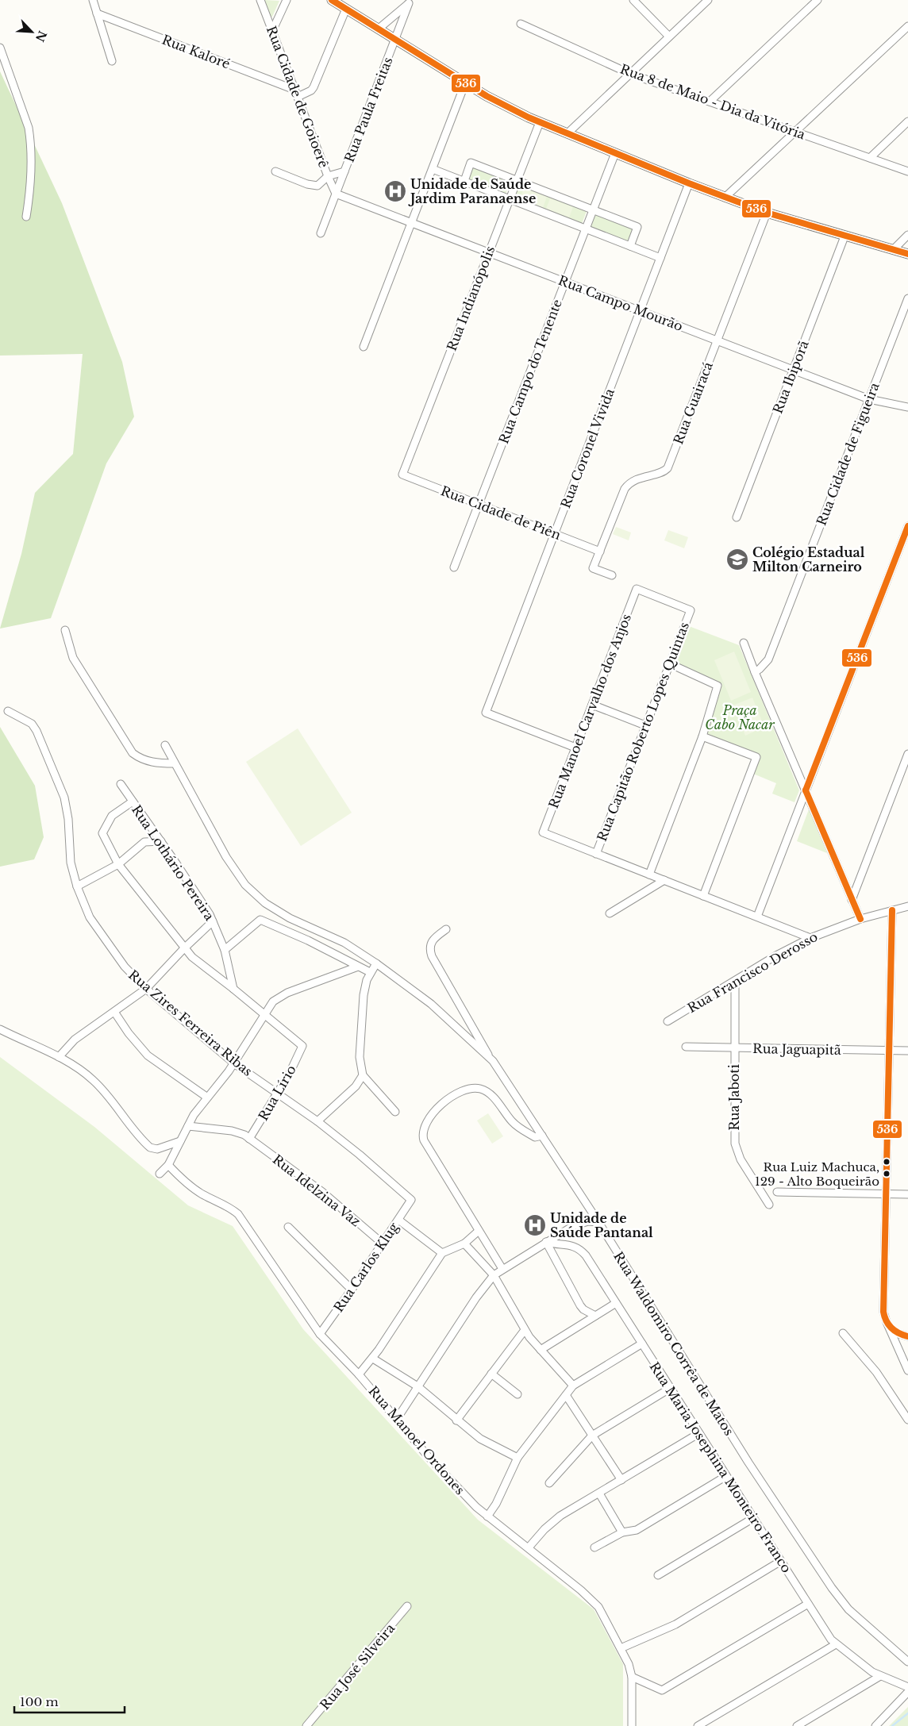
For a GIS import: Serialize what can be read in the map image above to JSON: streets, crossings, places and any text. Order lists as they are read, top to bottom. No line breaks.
{"streets":{"street":["Rua Kaloré","Rua Cidade de Goioerê","Rua 8 de Maio - Dia da Vitória","Rua Paula Freitas","Rua Indianópolis","Rua Campo Mourão","Rua Campo do Tenente","Rua Ibiporã","Rua Guairacá","Rua Coronel Vivida","Rua Cidade de Figueira","Rua Cidade de Piên","Rua Manoel Carvalho dos Anjos","Rua Capitão Roberto Lopes Quintas","Rua Lothário Pereira","Rua Francisco Derosso","Rua Zires Ferreira Ribas","Rua Jaguapitã","Rua Lírio","Rua Jaboti","Rua Idelzina Vaz","Rua Carlos Klug","Rua Waldomiro Corrêa de Matos","Rua Manoel Ordones","Rua Maria Josephina Monteiro Franco","Rua José Silveira"]},"crossings":[["Rua Kaloré","Rua Cidade de Goioerê"],["Rua Cidade de Goioerê","Rua Paula Freitas"],["Rua Cidade de Goioerê","Rua Campo Mourão"],["Rua Paula Freitas","Rua Campo Mourão"],["Rua Indianópolis","Rua Campo Mourão"],["Rua Indianópolis","Rua Cidade de Piên"],["Rua Campo Mourão","Rua Campo do Tenente"],["Rua Campo Mourão","Rua Ibiporã"],["Rua Campo Mourão","Rua Guairacá"],["Rua Campo Mourão","Rua Coronel Vivida"],["Rua Campo Mourão","Rua Cidade de Figueira"],["Rua Campo do Tenente","Rua Cidade de Piên"],["Rua Guairacá","Rua Cidade de Piên"],["Rua Coronel Vivida","Rua Cidade de Piên"],["Rua Coronel Vivida","Rua Manoel Carvalho dos Anjos"],["Rua Manoel Carvalho dos Anjos","Rua Capitão Roberto Lopes Quintas"],["Rua Francisco Derosso","Rua Jaboti"],["Rua Zires Ferreira Ribas","Rua Lírio"],["Rua Zires Ferreira Ribas","Rua Carlos Klug"],["Rua Jaguapitã","Rua Jaboti"],["Rua Lírio","Rua Idelzina Vaz"],["Rua Idelzina Vaz","Rua Carlos Klug"],["Rua Carlos Klug","Rua Manoel Ordones"]],"parks":["Praça Cabo Nacar"],"places":{"hospital":["Unidade de Saúde Jardim Paranaense","Unidade de Saúde Pantanal"],"school or university":["Colégio Estadual Milton Carneiro"],"other":["Rua Luiz Machuca, 129 - Alto Boqueirão"]},"lines":["transit line 536"],"scale_bar":"100 m","north":"bottom right"}
